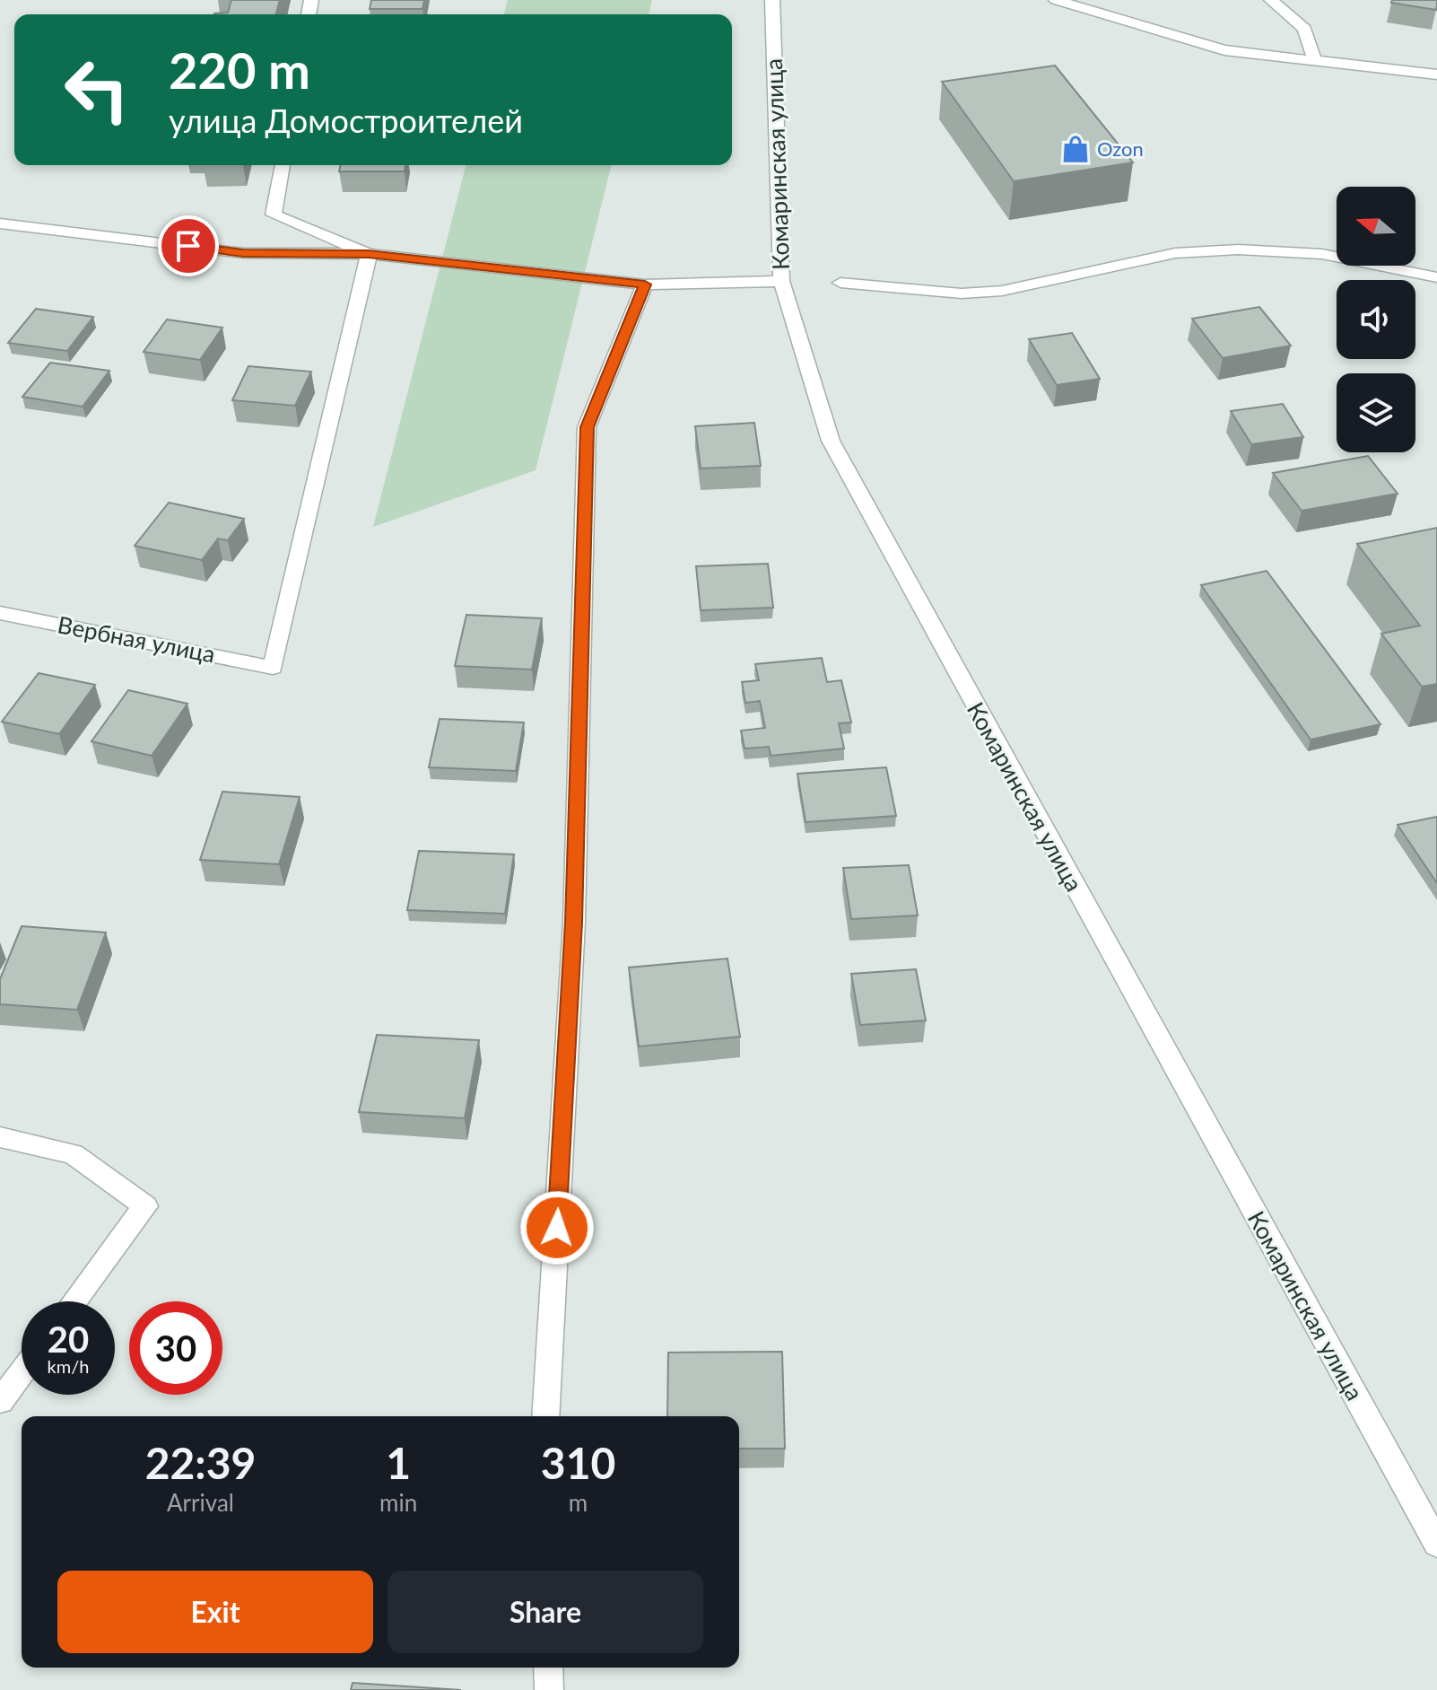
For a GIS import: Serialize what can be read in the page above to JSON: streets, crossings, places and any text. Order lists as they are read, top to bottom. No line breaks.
{"streets":{"street":["Комаринская улица","Вербная улица"]},"places":{"shop":["Ozon"]},"north":"left","page":{"turn":["220 m","улица Домостроителей"],"speed":"20 km/h","limit":"30","eta":["22:39","Arrival","1","min","310","m"],"buttons":["Exit","Share"]}}
